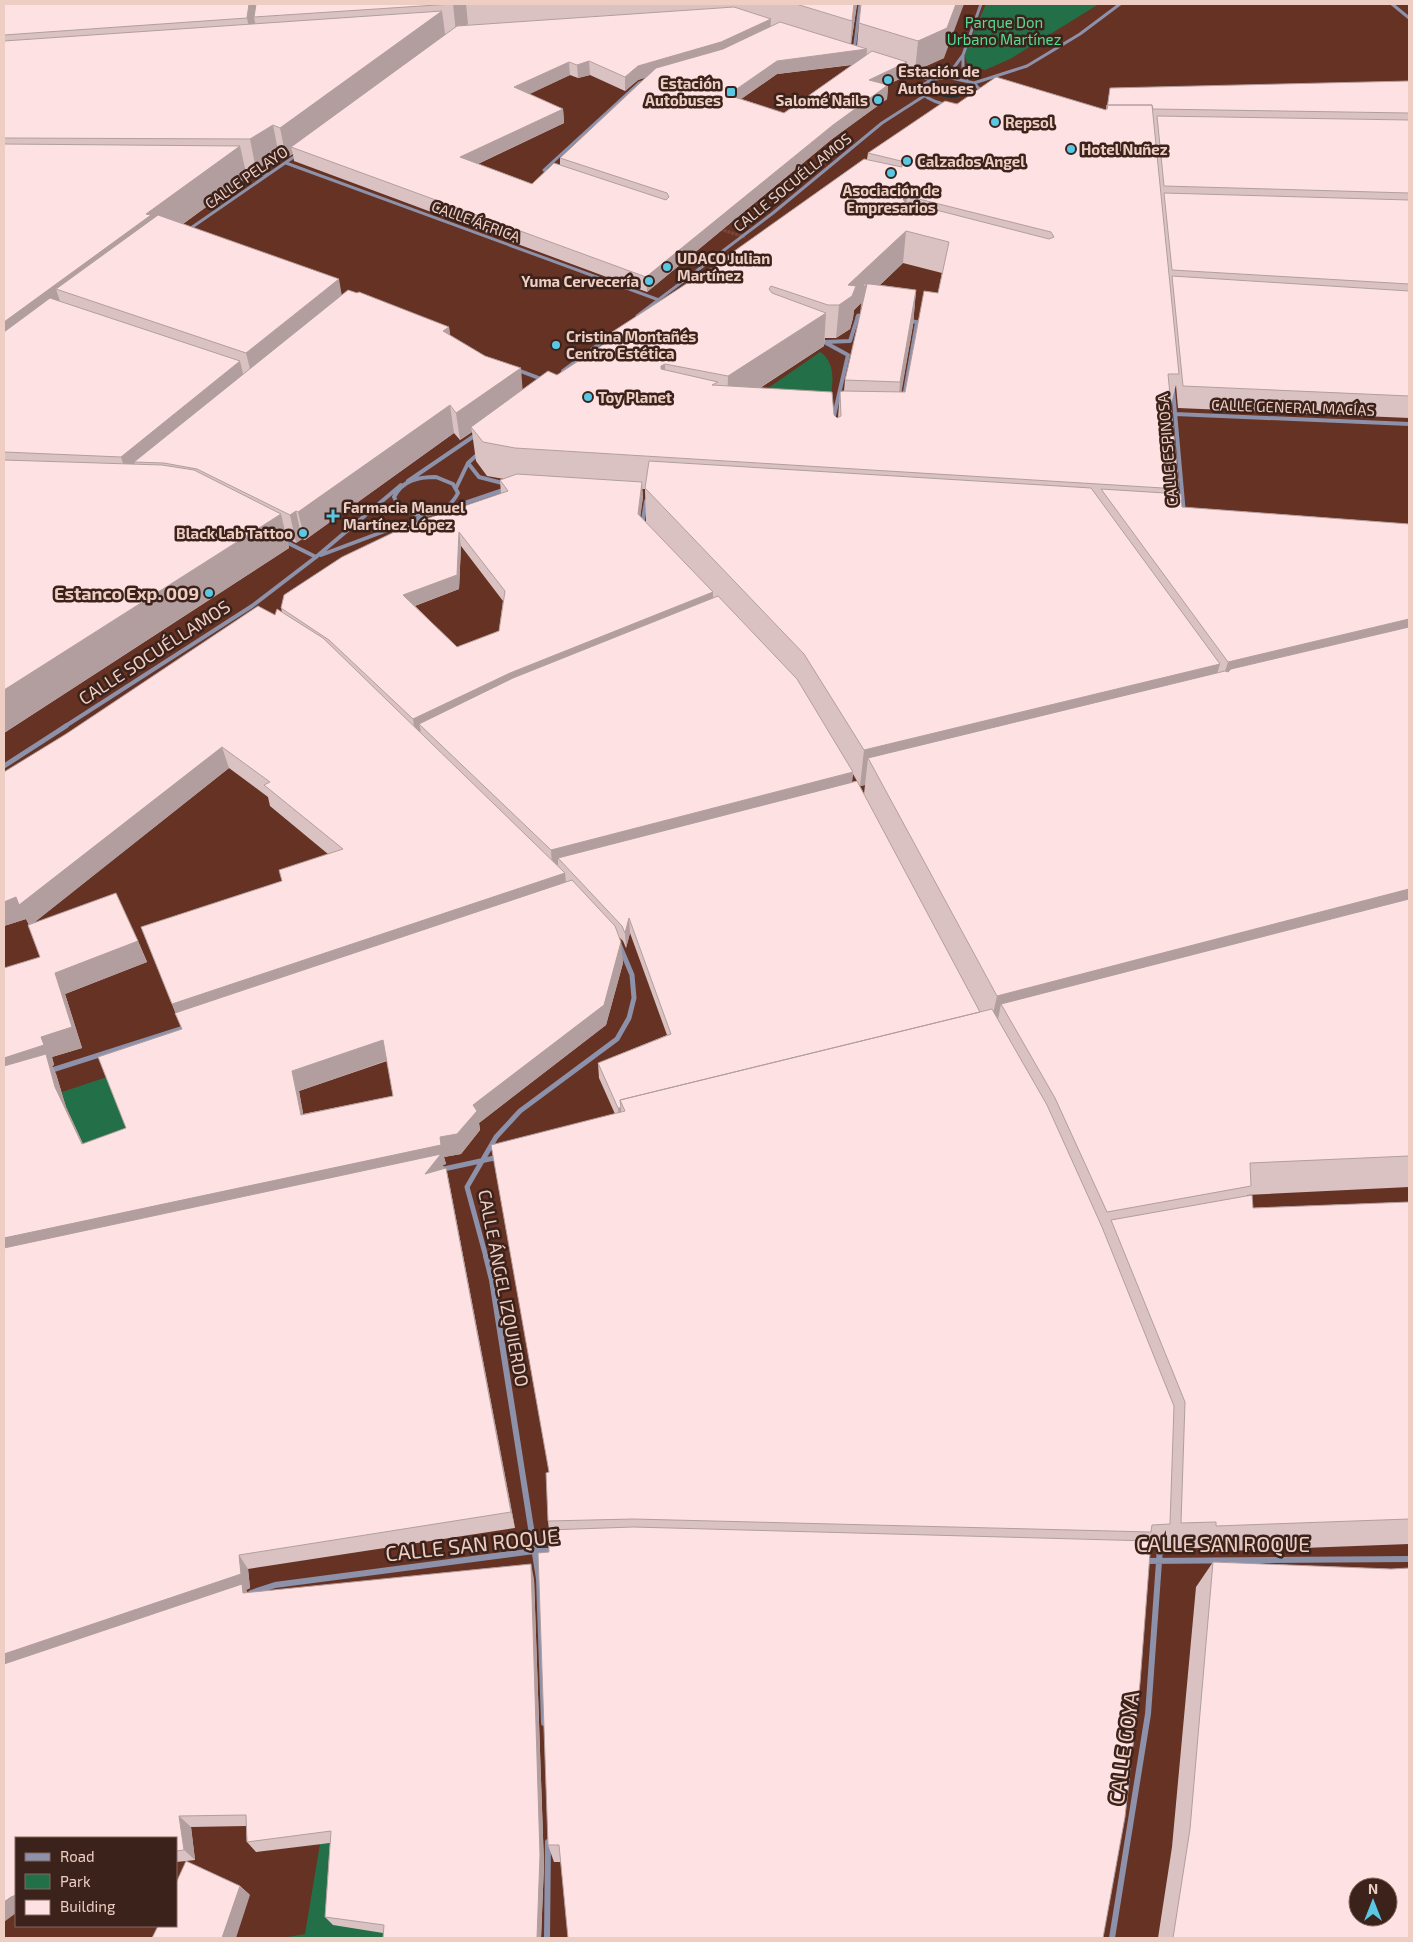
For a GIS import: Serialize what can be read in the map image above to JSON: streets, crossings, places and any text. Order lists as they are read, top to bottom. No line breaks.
{"streets":{"street":["CALLE PELAYO","CALLE SOCUÉLLAMOS","CALLE ÁFRICA","CALLE GENERAL MACÍAS","CALLE ESPINOSA","CALLE ÁNGEL IZQUIERDO","CALLE SAN ROQUE","CALLE GOYA"]},"crossings":[["CALLE PELAYO","CALLE ÁFRICA"],["CALLE SOCUÉLLAMOS","CALLE ÁFRICA"],["CALLE GENERAL MACÍAS","CALLE ESPINOSA"],["CALLE ÁNGEL IZQUIERDO","CALLE SAN ROQUE"],["CALLE SAN ROQUE","CALLE GOYA"]],"parks":["Parque Don Urbano Martínez"],"places":{"other":["Estación de Autobuses","Salomé Nails","Repsol","Hotel Nuñez","Calzados Angel","Asociación de Empresarios","UDACO Julian Martínez","Yuma Cervecería","Cristina Montañés Centro Estética","Toy Planet","Black Lab Tattoo","Estanco Exp. 009"],"transit":["Estación Autobuses"],"health":["Farmacia Manuel Martínez López"]},"legend":["Road","Park","Building"],"north":"top"}
